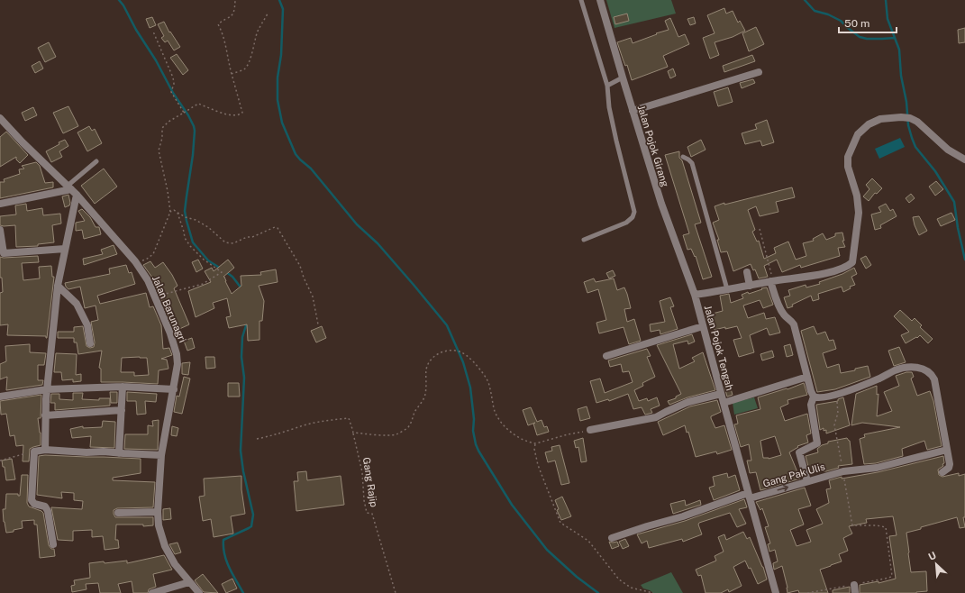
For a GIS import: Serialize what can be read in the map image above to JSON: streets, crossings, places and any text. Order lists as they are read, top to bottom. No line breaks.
{"streets":{"street":["Jalan Pojok Girang","Jalan Barunagri","Jalan Pojok Tengah","Gang Pak Ulis"],"path":["Gang Rajip"]},"crossings":[["Jalan Pojok Girang","Jalan Pojok Tengah"],["Jalan Pojok Tengah","Gang Pak Ulis"]],"scale_bar":"50 m","north":"top left"}
